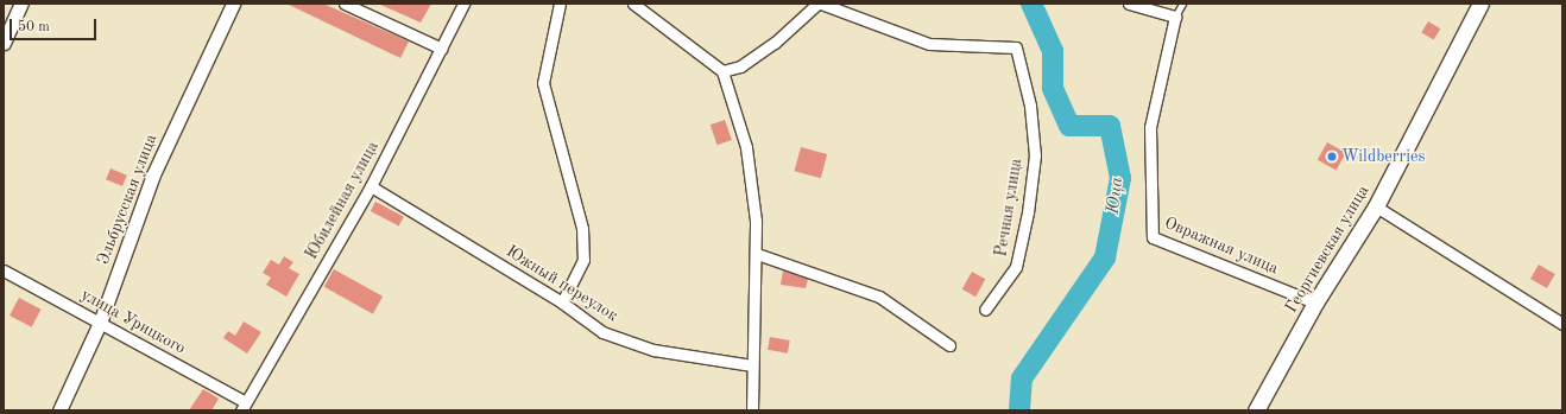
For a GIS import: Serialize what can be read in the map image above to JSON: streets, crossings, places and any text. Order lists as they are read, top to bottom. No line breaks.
{"streets":{"main road":["Георгиевская улица"],"street":["Эльбрусская улица","Юбилейная улица","Речная улица","Овражная улица","Южный переулок","улица Урицкого"]},"crossings":[["Эльбрусская улица","улица Урицкого"],["Юбилейная улица","Южный переулок"],["Юбилейная улица","улица Урицкого"],["Овражная улица","Георгиевская улица"]],"water":["Юца"],"places":["Wildberries"],"scale_bar":"50 m"}
